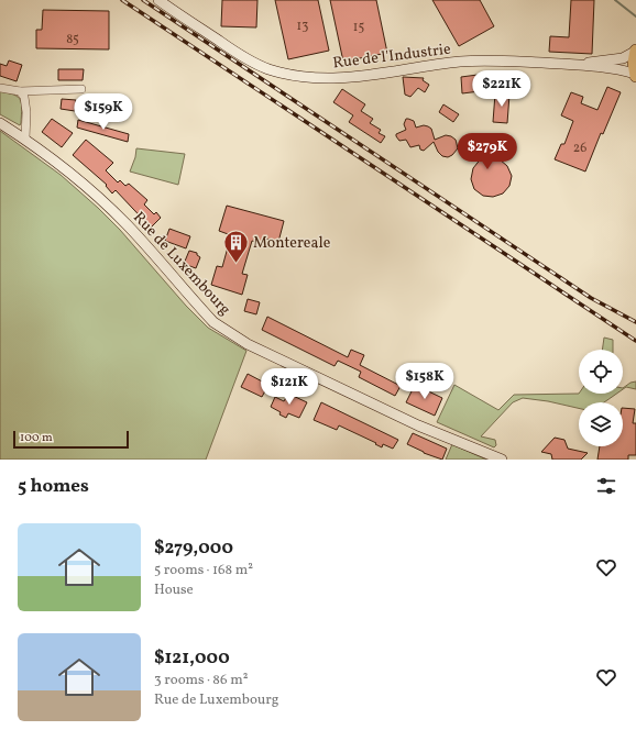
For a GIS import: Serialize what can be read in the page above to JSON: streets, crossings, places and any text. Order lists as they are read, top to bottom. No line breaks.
{"streets":{"main road":["Rue de l'Industrie","Rue de Luxembourg"]},"places":{"building":["Montereale"]},"house_numbers":["13","15","85","26"],"scale_bar":"100 m","page":{"price":["$221K","$159K","$279K","$158K","$121K"],"scale":"100 m","heading":"5 homes","list":[{"name":"$279,000","note":"5 rooms · 168 m² · House"},{"name":"$121,000","note":"3 rooms · 86 m² · Rue de Luxembourg"}]}}
